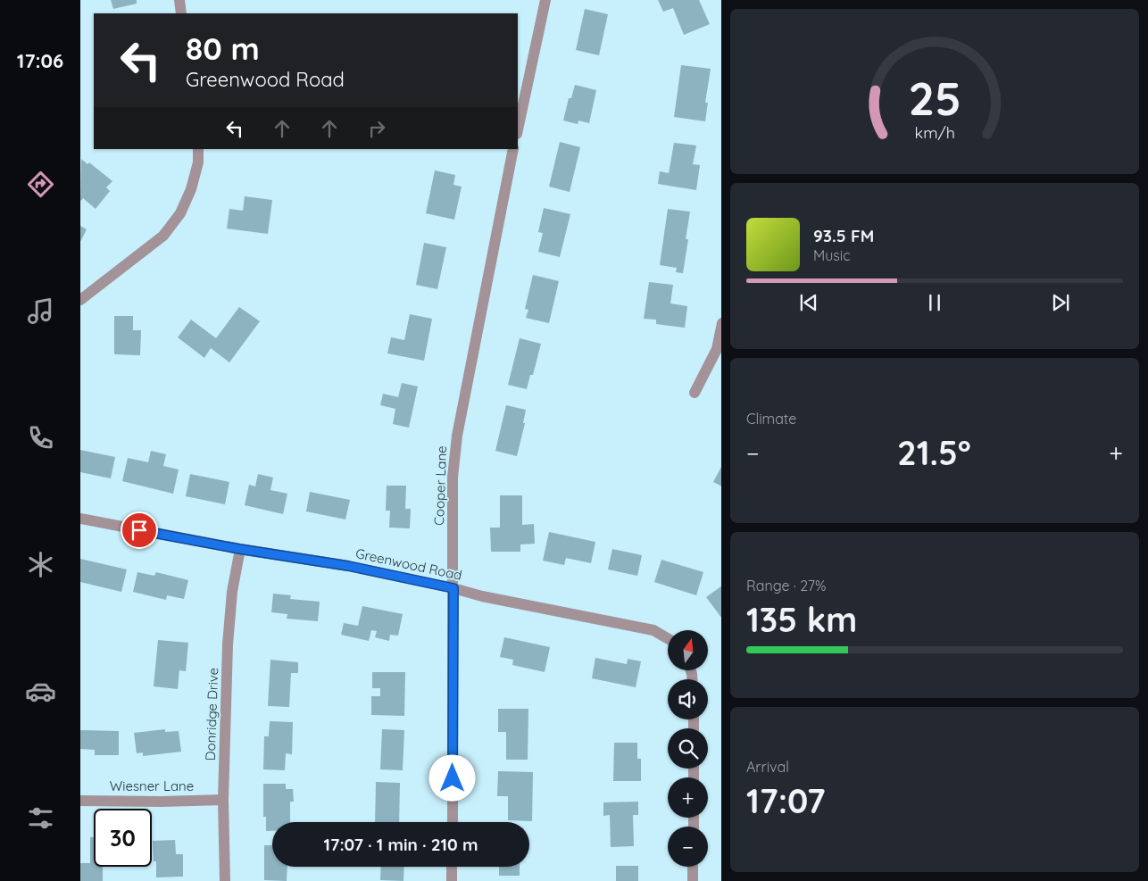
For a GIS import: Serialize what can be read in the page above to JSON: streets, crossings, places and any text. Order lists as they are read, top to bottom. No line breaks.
{"streets":{"street":["Cooper Lane","Greenwood Road","Donridge Drive","Wiesner Lane"]},"crossings":[["Cooper Lane","Greenwood Road"],["Greenwood Road","Donridge Drive"],["Donridge Drive","Wiesner Lane"]],"north":"top","page":{"tabs":"17:06","turn":["80 m","Greenwood Road"],"song":["93.5 FM","Music"],"tile":["Climate",["Range · 27%","135 km"],["Arrival","17:07"]],"heat":["−","21.5°","+"],"map_buttons":["+","−"],"limit":"30","trip":"17:07 · 1 min · 210 m","gauge":["25","km/h"]}}
